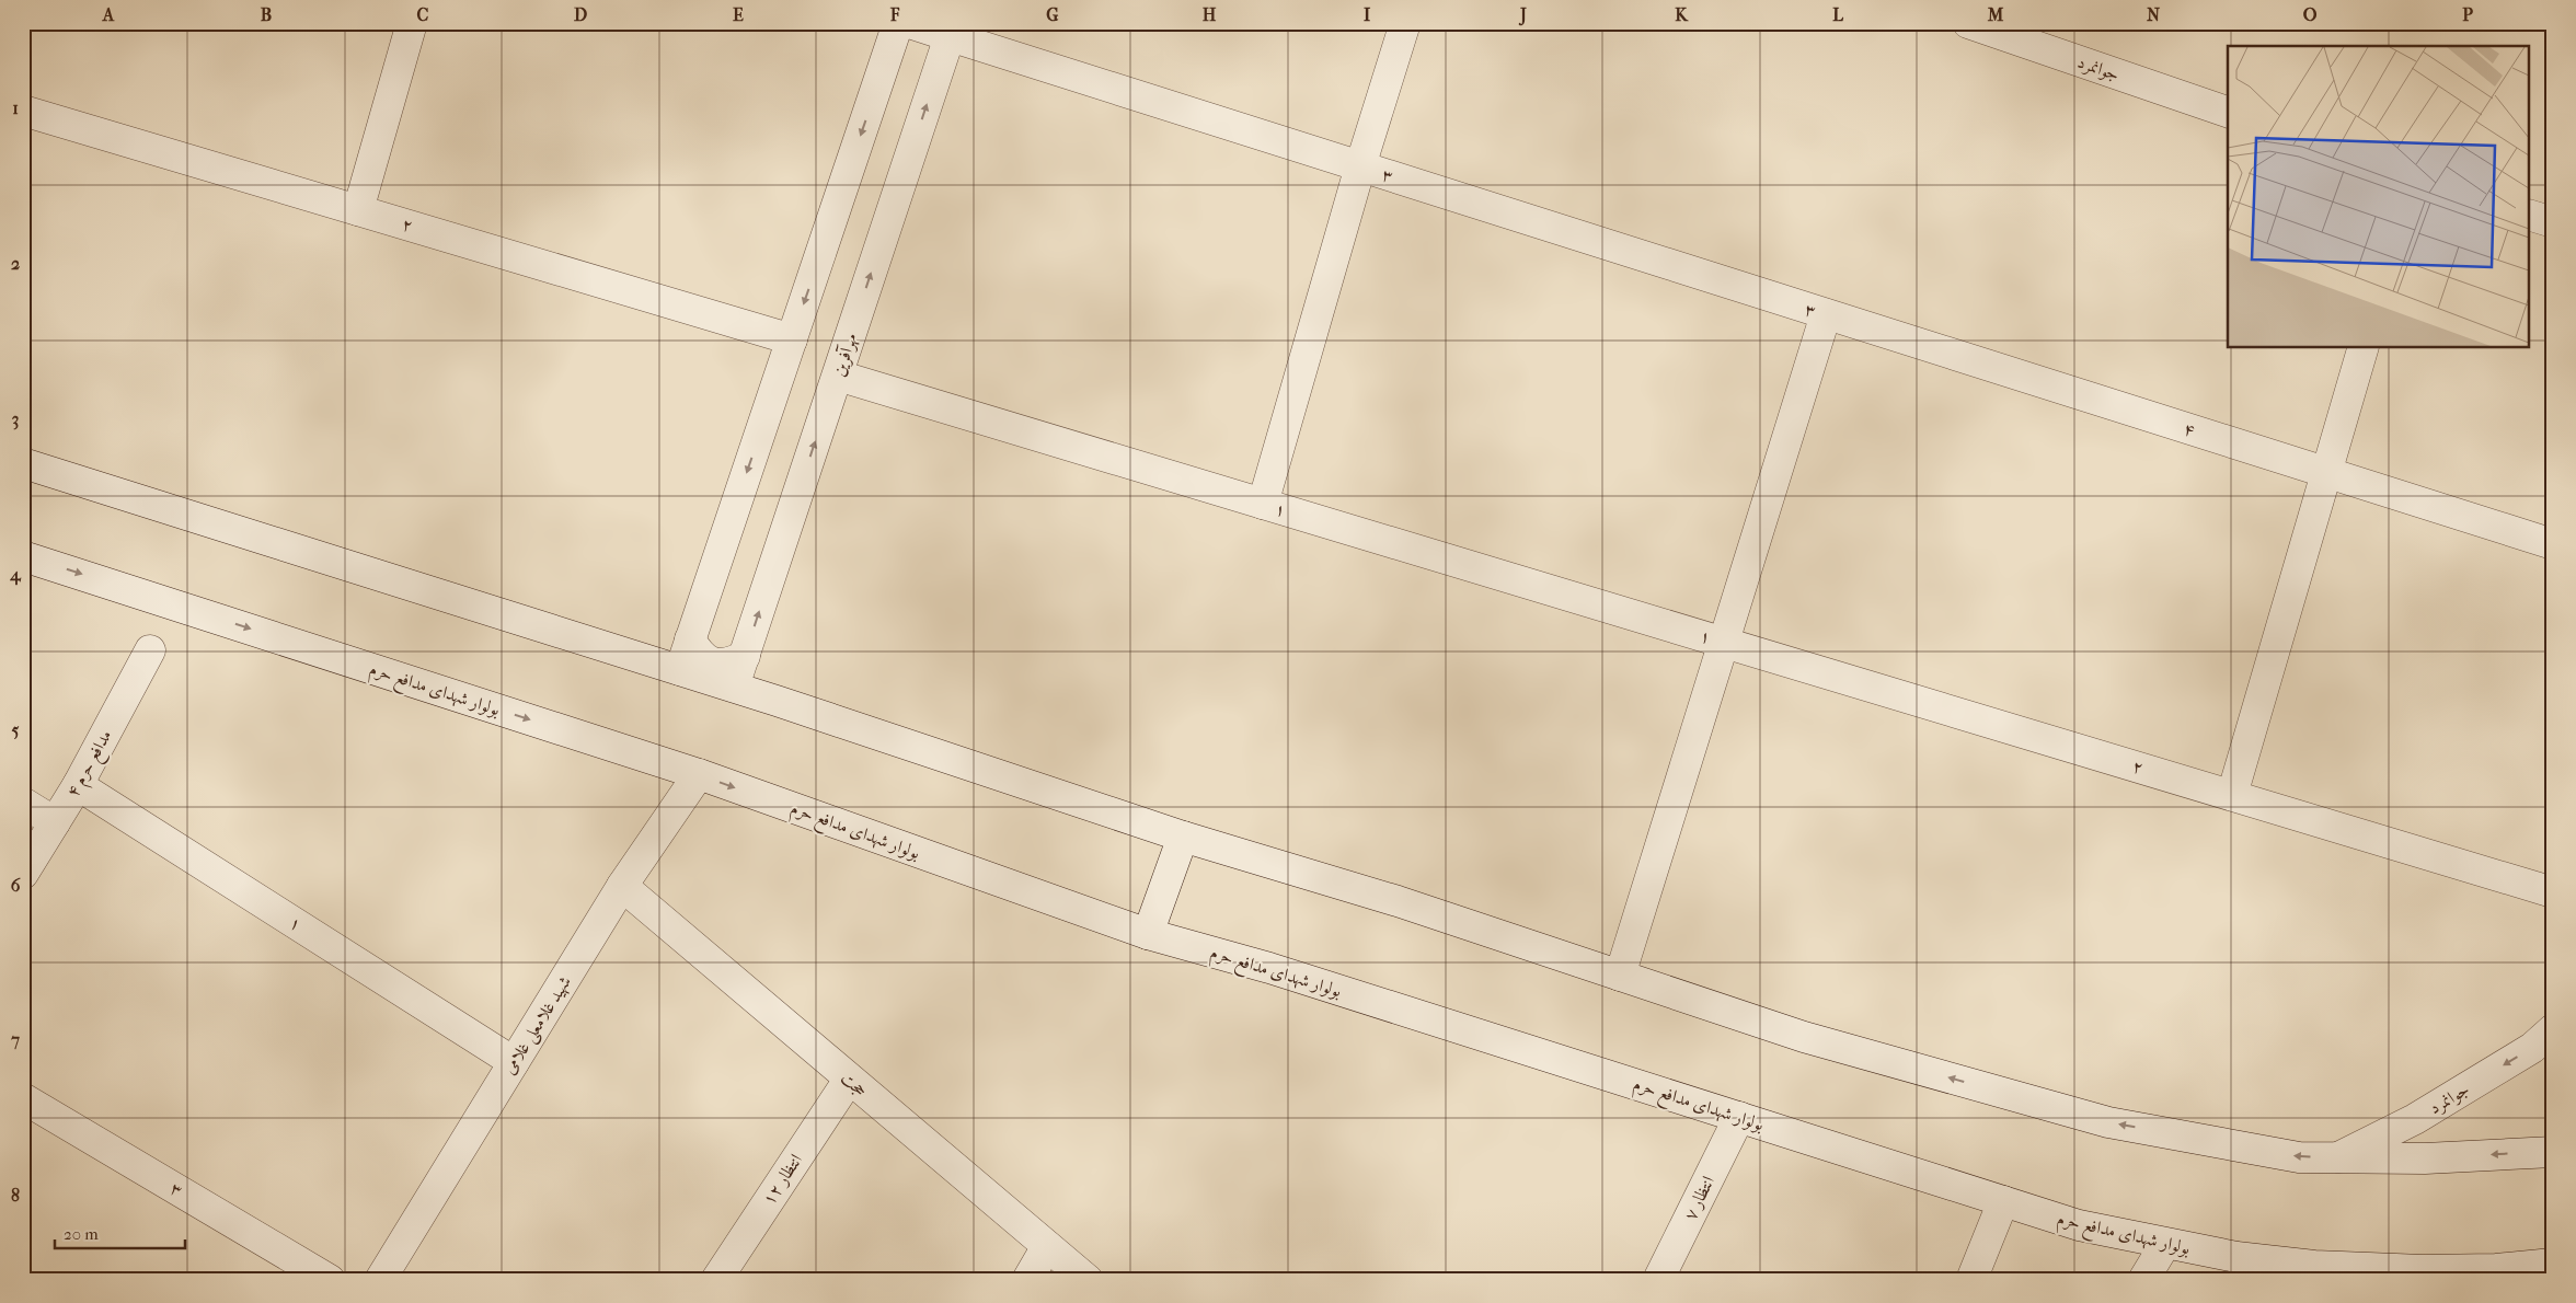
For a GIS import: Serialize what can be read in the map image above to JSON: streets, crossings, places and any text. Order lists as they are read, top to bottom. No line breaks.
{"streets":{"street":["جوانمرد","۳","۲","مهرآفرین","۴","۱","بولوار شهدای مدافع حرم","مدافع حرم ۴","شهید غلامعلی غلامی","حجت","انتظار ۱۲","انتظار ۷"]},"crossings":[["۳","مهرآفرین"],["۳","۴"],["۲","۱"],["مهرآفرین","۱"],["۱","مدافع حرم ۴"],["۱","شهید غلامعلی غلامی"],["بولوار شهدای مدافع حرم","شهید غلامعلی غلامی"],["بولوار شهدای مدافع حرم","انتظار ۷"],["شهید غلامعلی غلامی","حجت"],["حجت","انتظار ۱۲"]],"one_way":["جوانمرد"],"scale_bar":"20 m","grid":{"columns":["A","B","C","D","E","F","G","H","I","J","K","L","M","N","O","P"],"rows":["1","2","3","4","5","6","7","8"]}}
